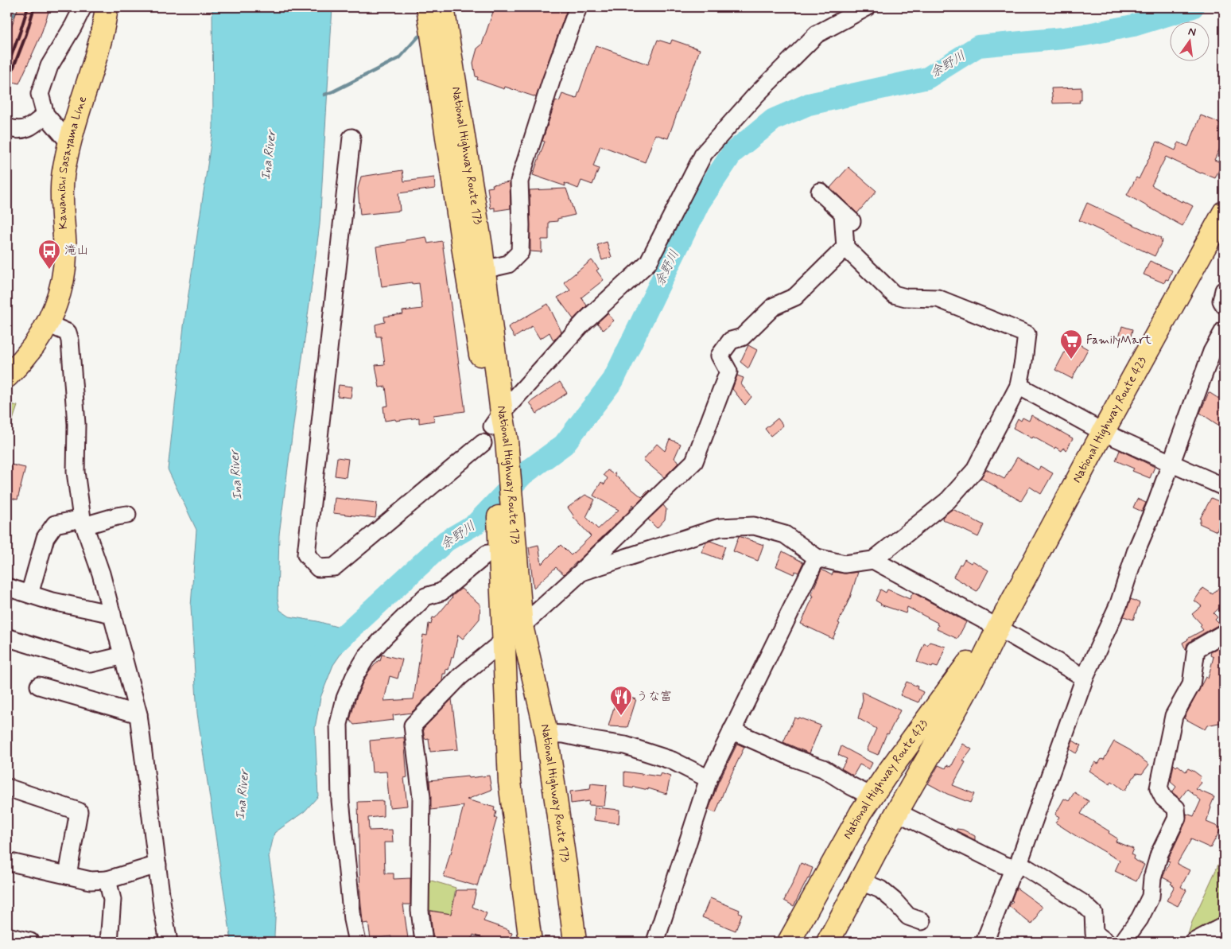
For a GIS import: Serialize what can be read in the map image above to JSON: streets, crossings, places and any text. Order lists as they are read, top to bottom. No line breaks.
{"streets":{"main road":["National Highway Route 173","Kawanishi Sasayama Line","National Highway Route 423"]},"water":["余野川","Ina River"],"places":{"bus stop":["滝山"],"supermarket":["FamilyMart"],"restaurant":["うな富"]},"north":"top"}
